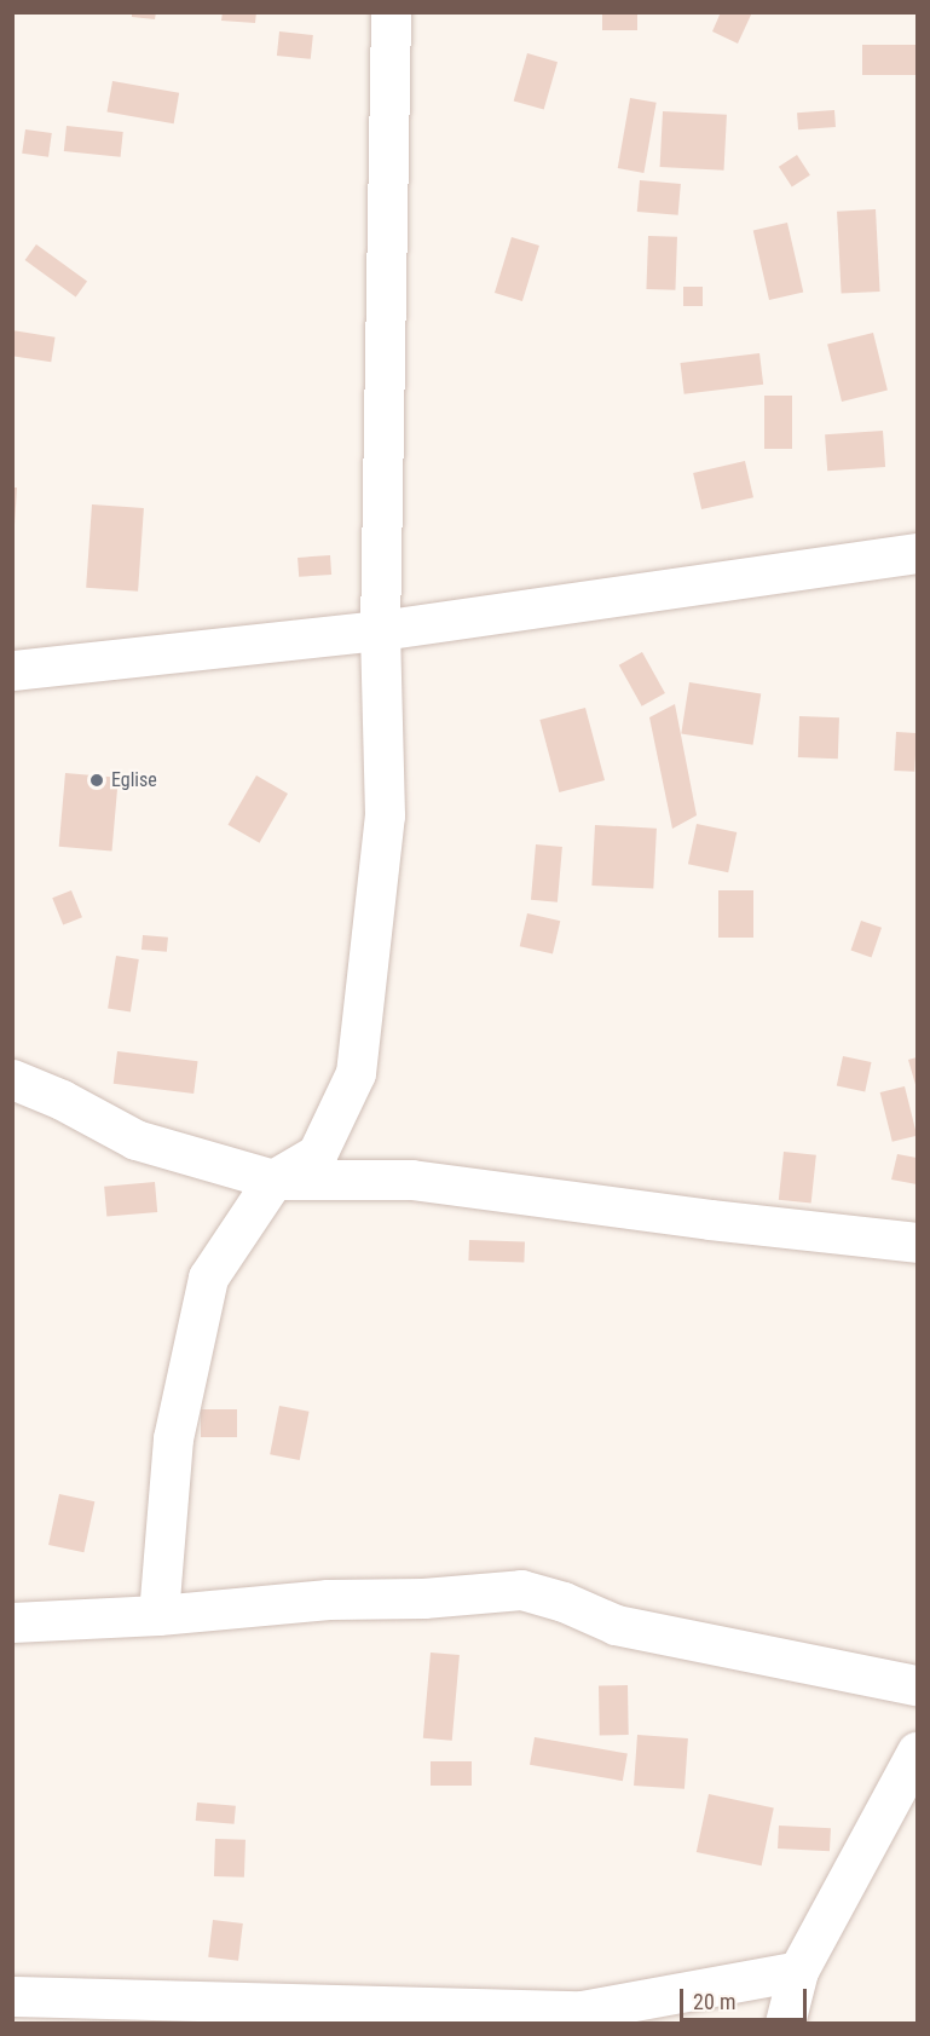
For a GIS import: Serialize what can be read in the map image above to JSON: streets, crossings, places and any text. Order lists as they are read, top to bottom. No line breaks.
{"places":["Eglise"],"scale_bar":"20 m"}
